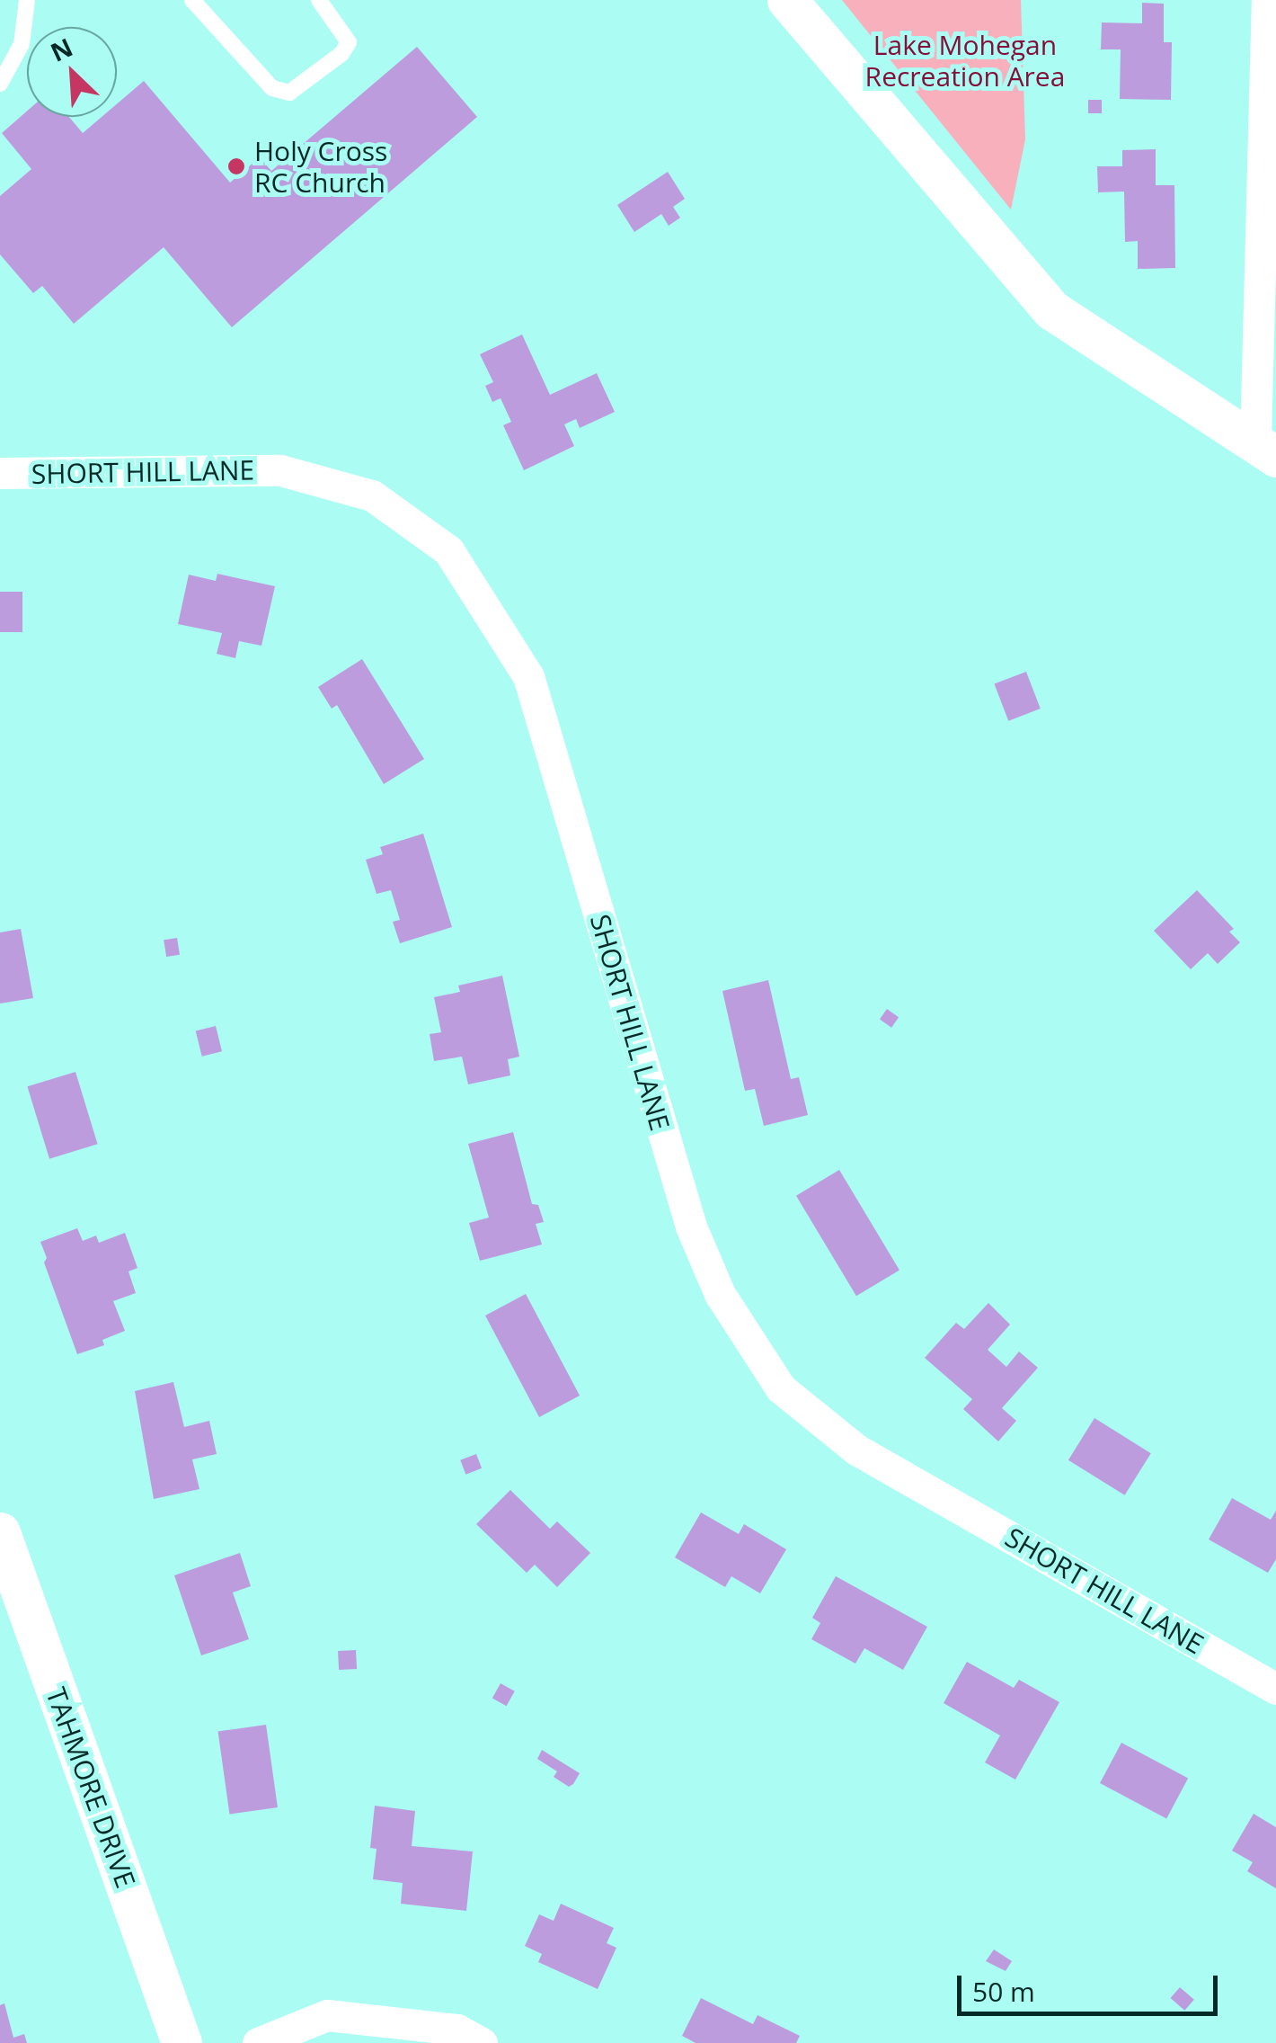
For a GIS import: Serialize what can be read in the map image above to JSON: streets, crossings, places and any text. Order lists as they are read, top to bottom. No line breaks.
{"streets":{"street":["SHORT HILL LANE","TAHMORE DRIVE"]},"parks":["Lake Mohegan Recreation Area"],"places":["Holy Cross RC Church"],"scale_bar":"50 m","north":"top left"}
